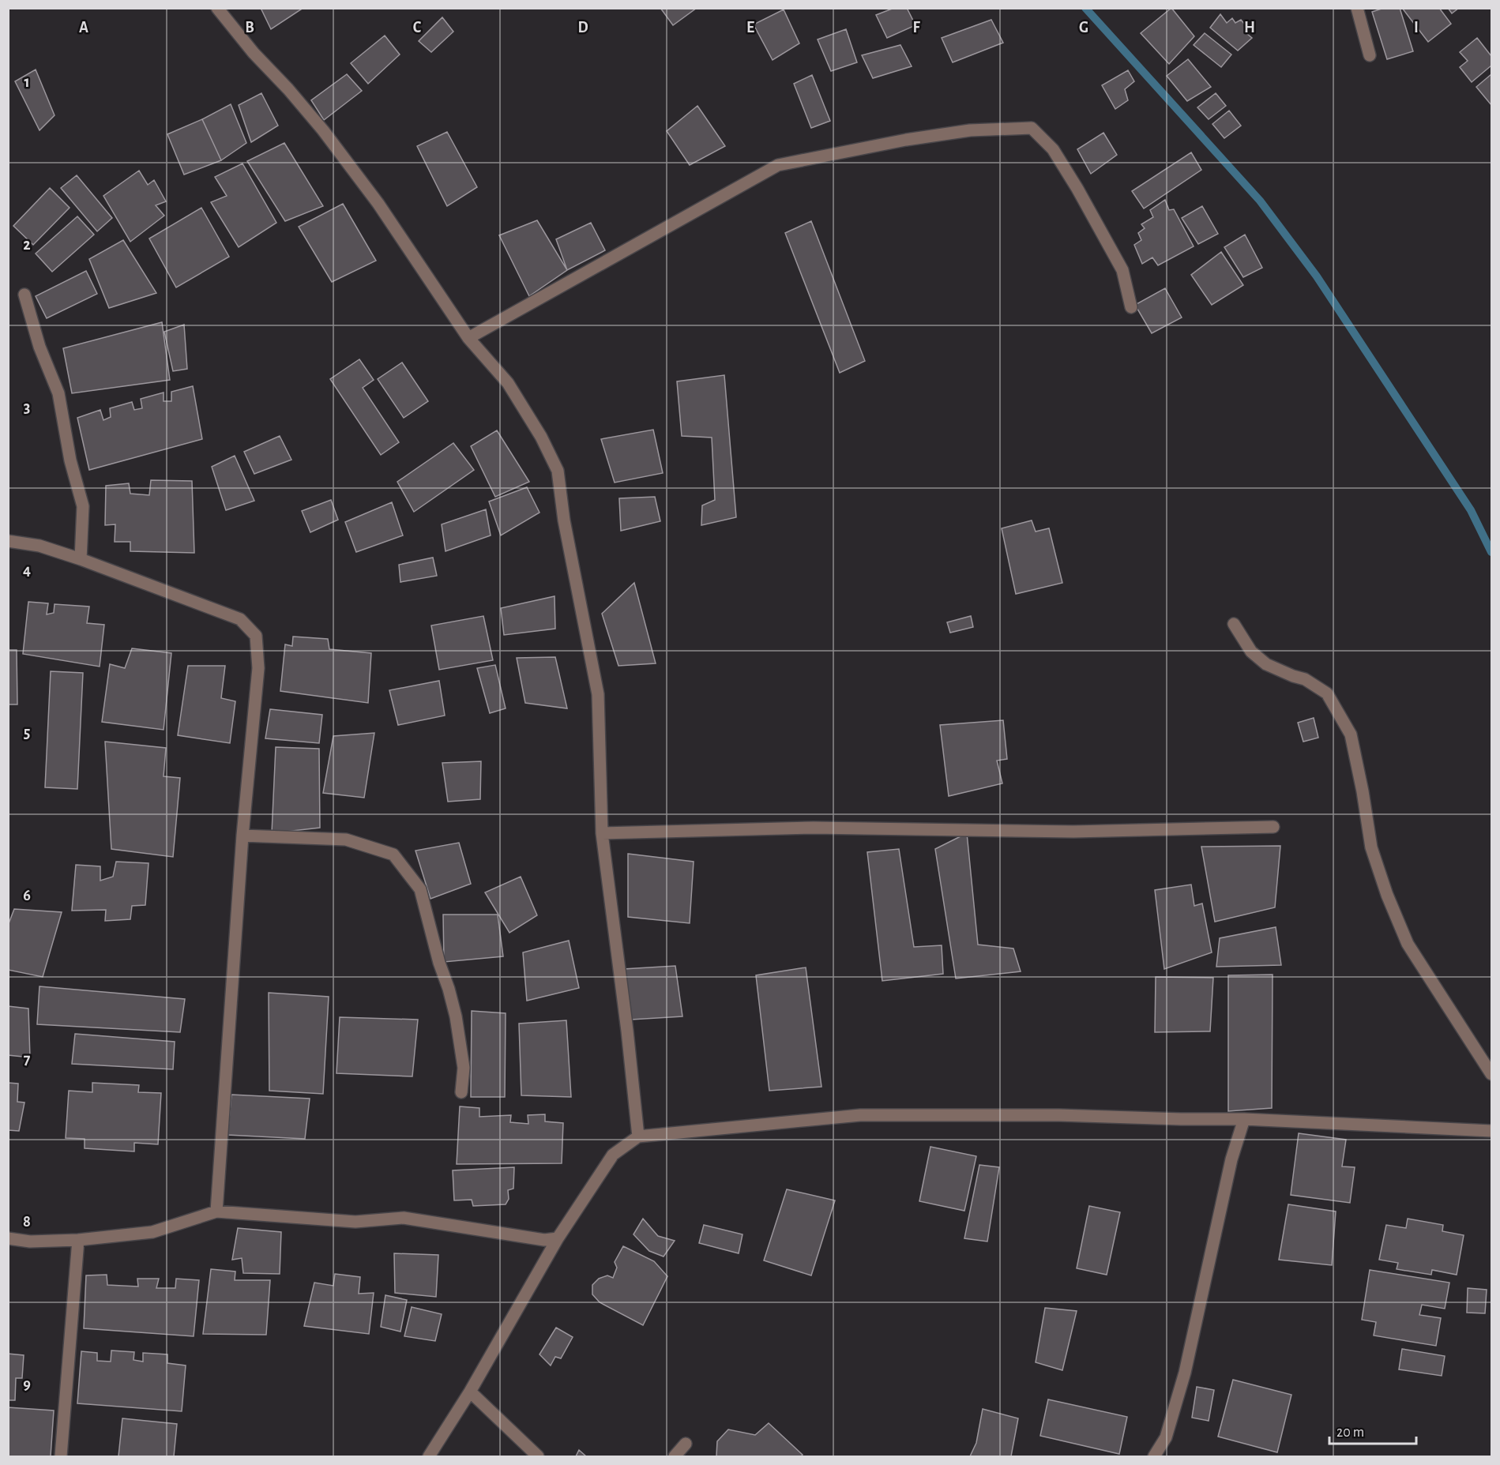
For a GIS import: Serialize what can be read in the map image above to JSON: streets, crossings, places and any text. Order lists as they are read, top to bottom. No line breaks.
{"scale_bar":"20 m","grid":{"columns":["A","B","C","D","E","F","G","H","I"],"rows":["1","2","3","4","5","6","7","8","9"]}}
